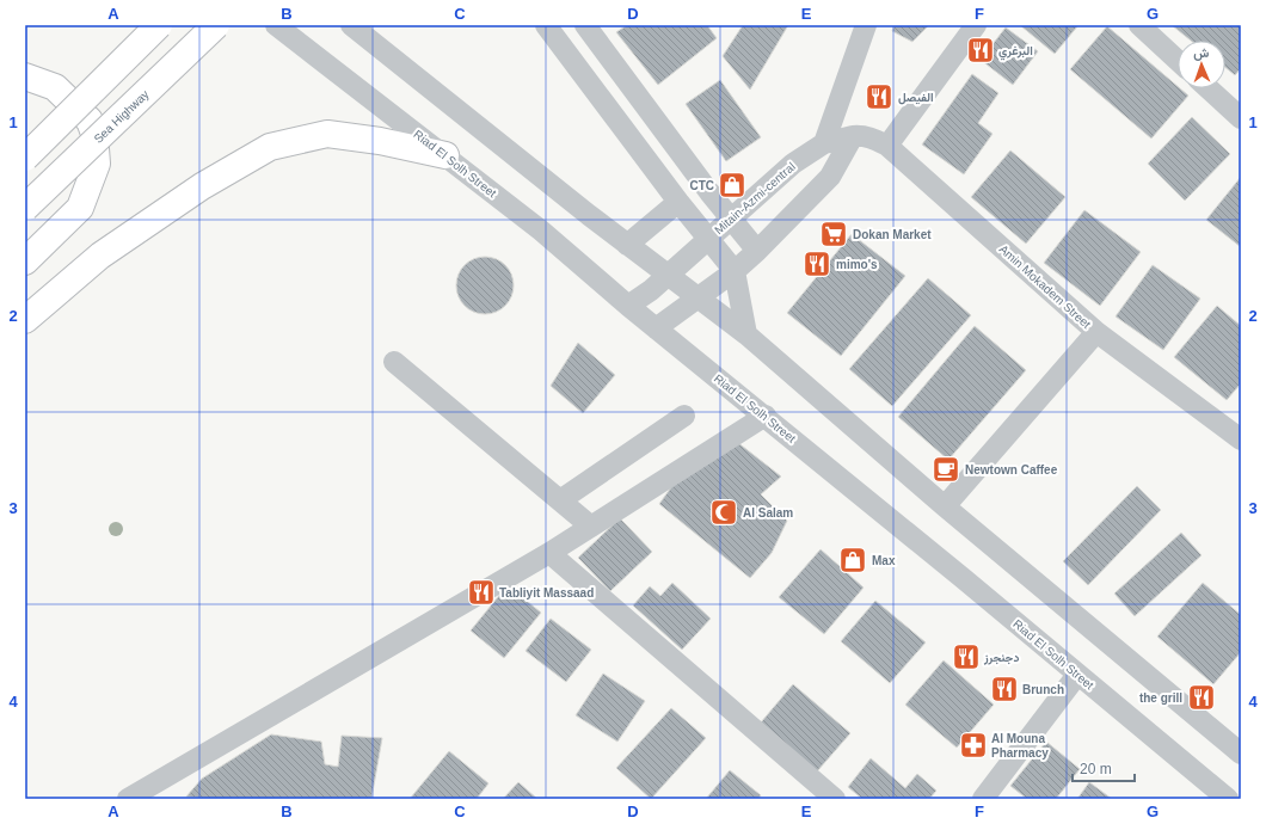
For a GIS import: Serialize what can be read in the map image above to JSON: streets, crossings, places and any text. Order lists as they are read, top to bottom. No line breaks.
{"streets":{"highway":["Sea Highway"],"street":["Riad El Solh Street","Mitain-Azmi-central","Amin Mokadem Street"]},"crossings":[["Riad El Solh Street","Mitain-Azmi-central"],["Mitain-Azmi-central","Amin Mokadem Street"]],"places":{"restaurant":["البرغري","الفيصل","mimo's","Tabliyit Massaad","دجنجرز","Brunch","the grill"],"shop":["CTC","Max"],"supermarket":["Dokan Market"],"cafe":["Newtown Caffee"],"mosque":["Al Salam"],"pharmacy":["Al Mouna Pharmacy"]},"scale_bar":"20 m","north":"top","grid":{"columns":["A","B","C","D","E","F","G"],"rows":["1","2","3","4"]}}
